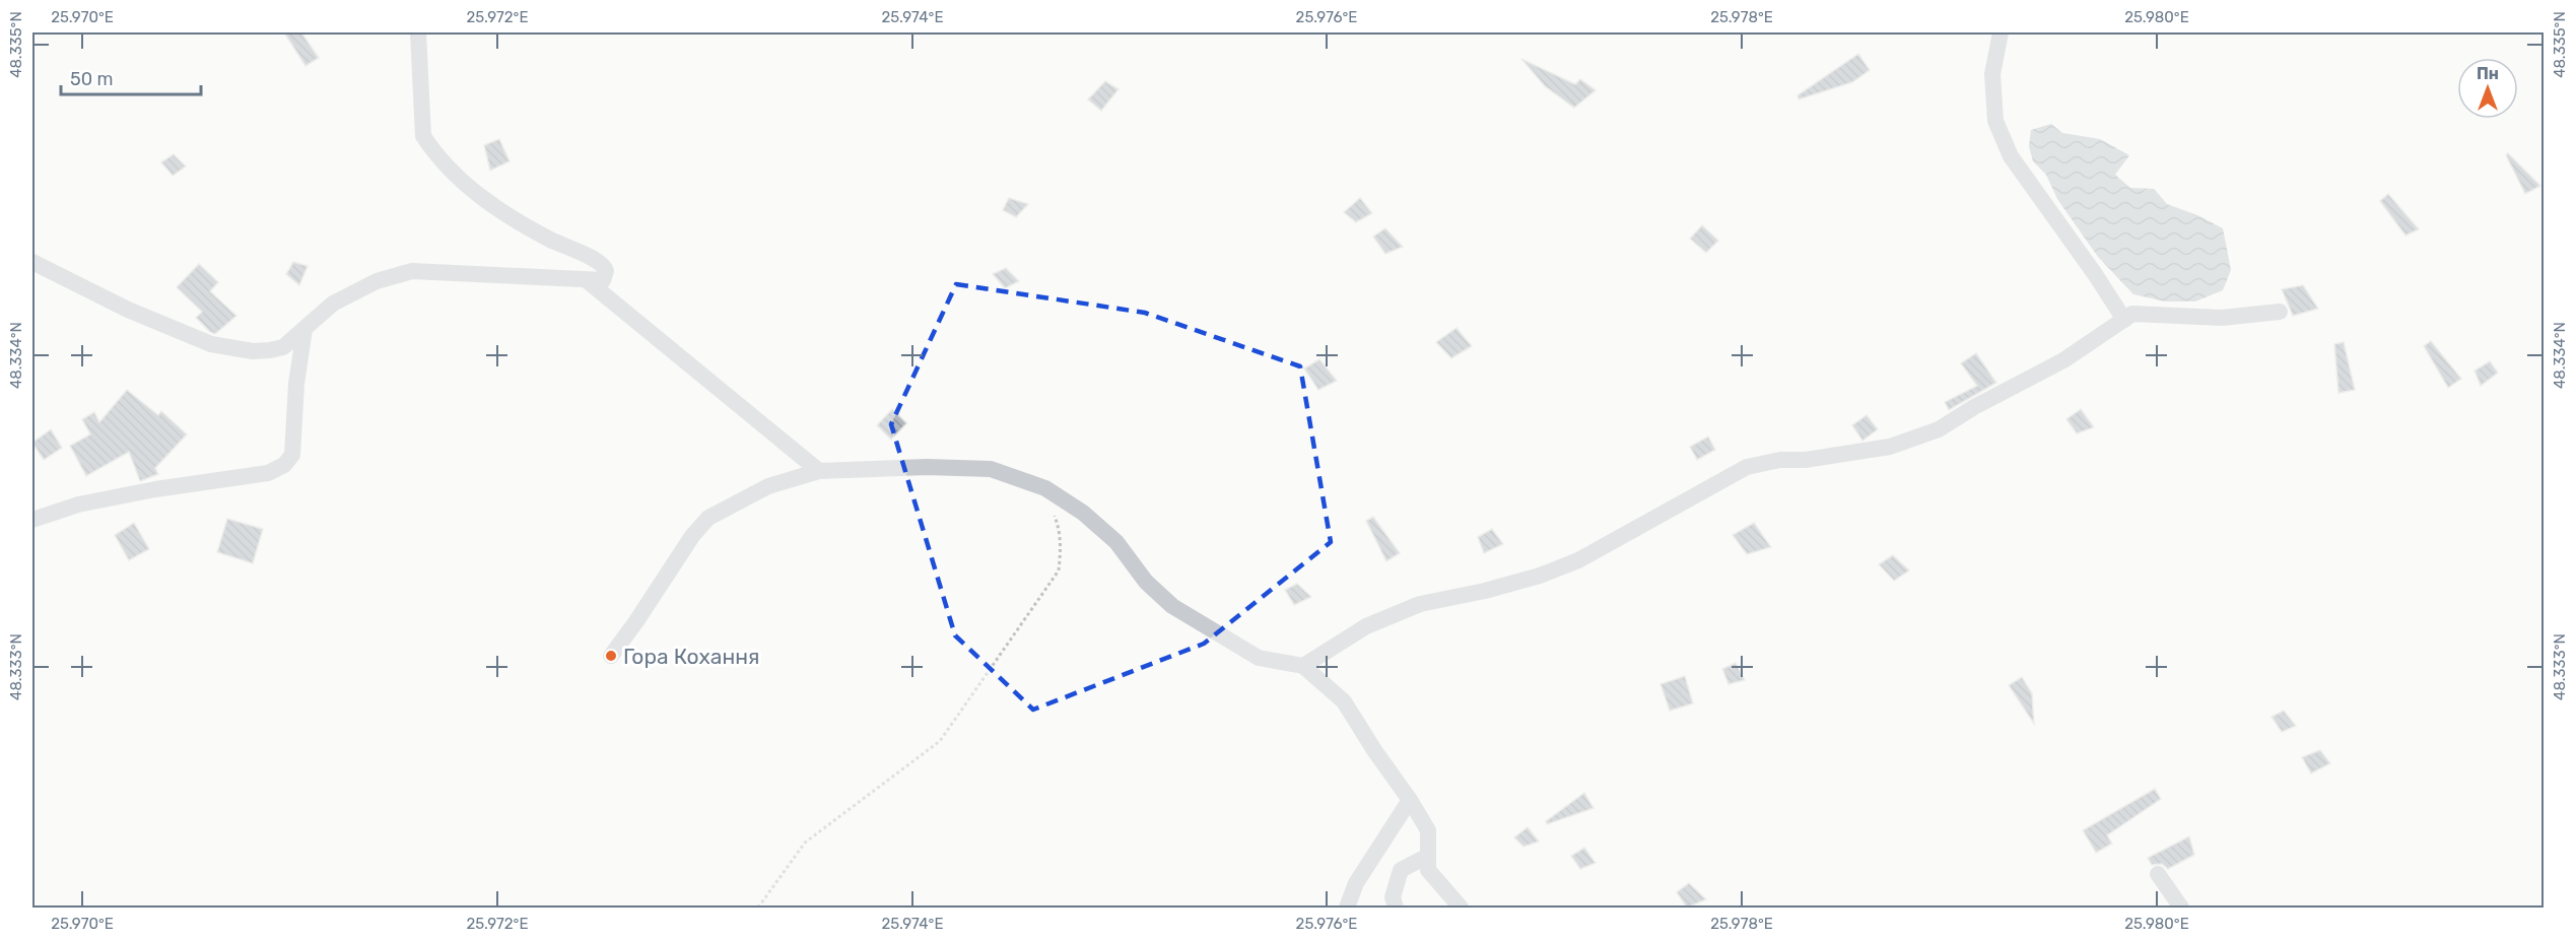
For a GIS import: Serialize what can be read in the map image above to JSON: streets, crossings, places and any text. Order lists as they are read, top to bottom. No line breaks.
{"places":["Гора Кохання"],"scale_bar":"50 m","north":"top","coordinates":["25.970°E","25.972°E","25.974°E","25.976°E","25.978°E","25.980°E","48.335°N","48.334°N","48.333°N"]}
